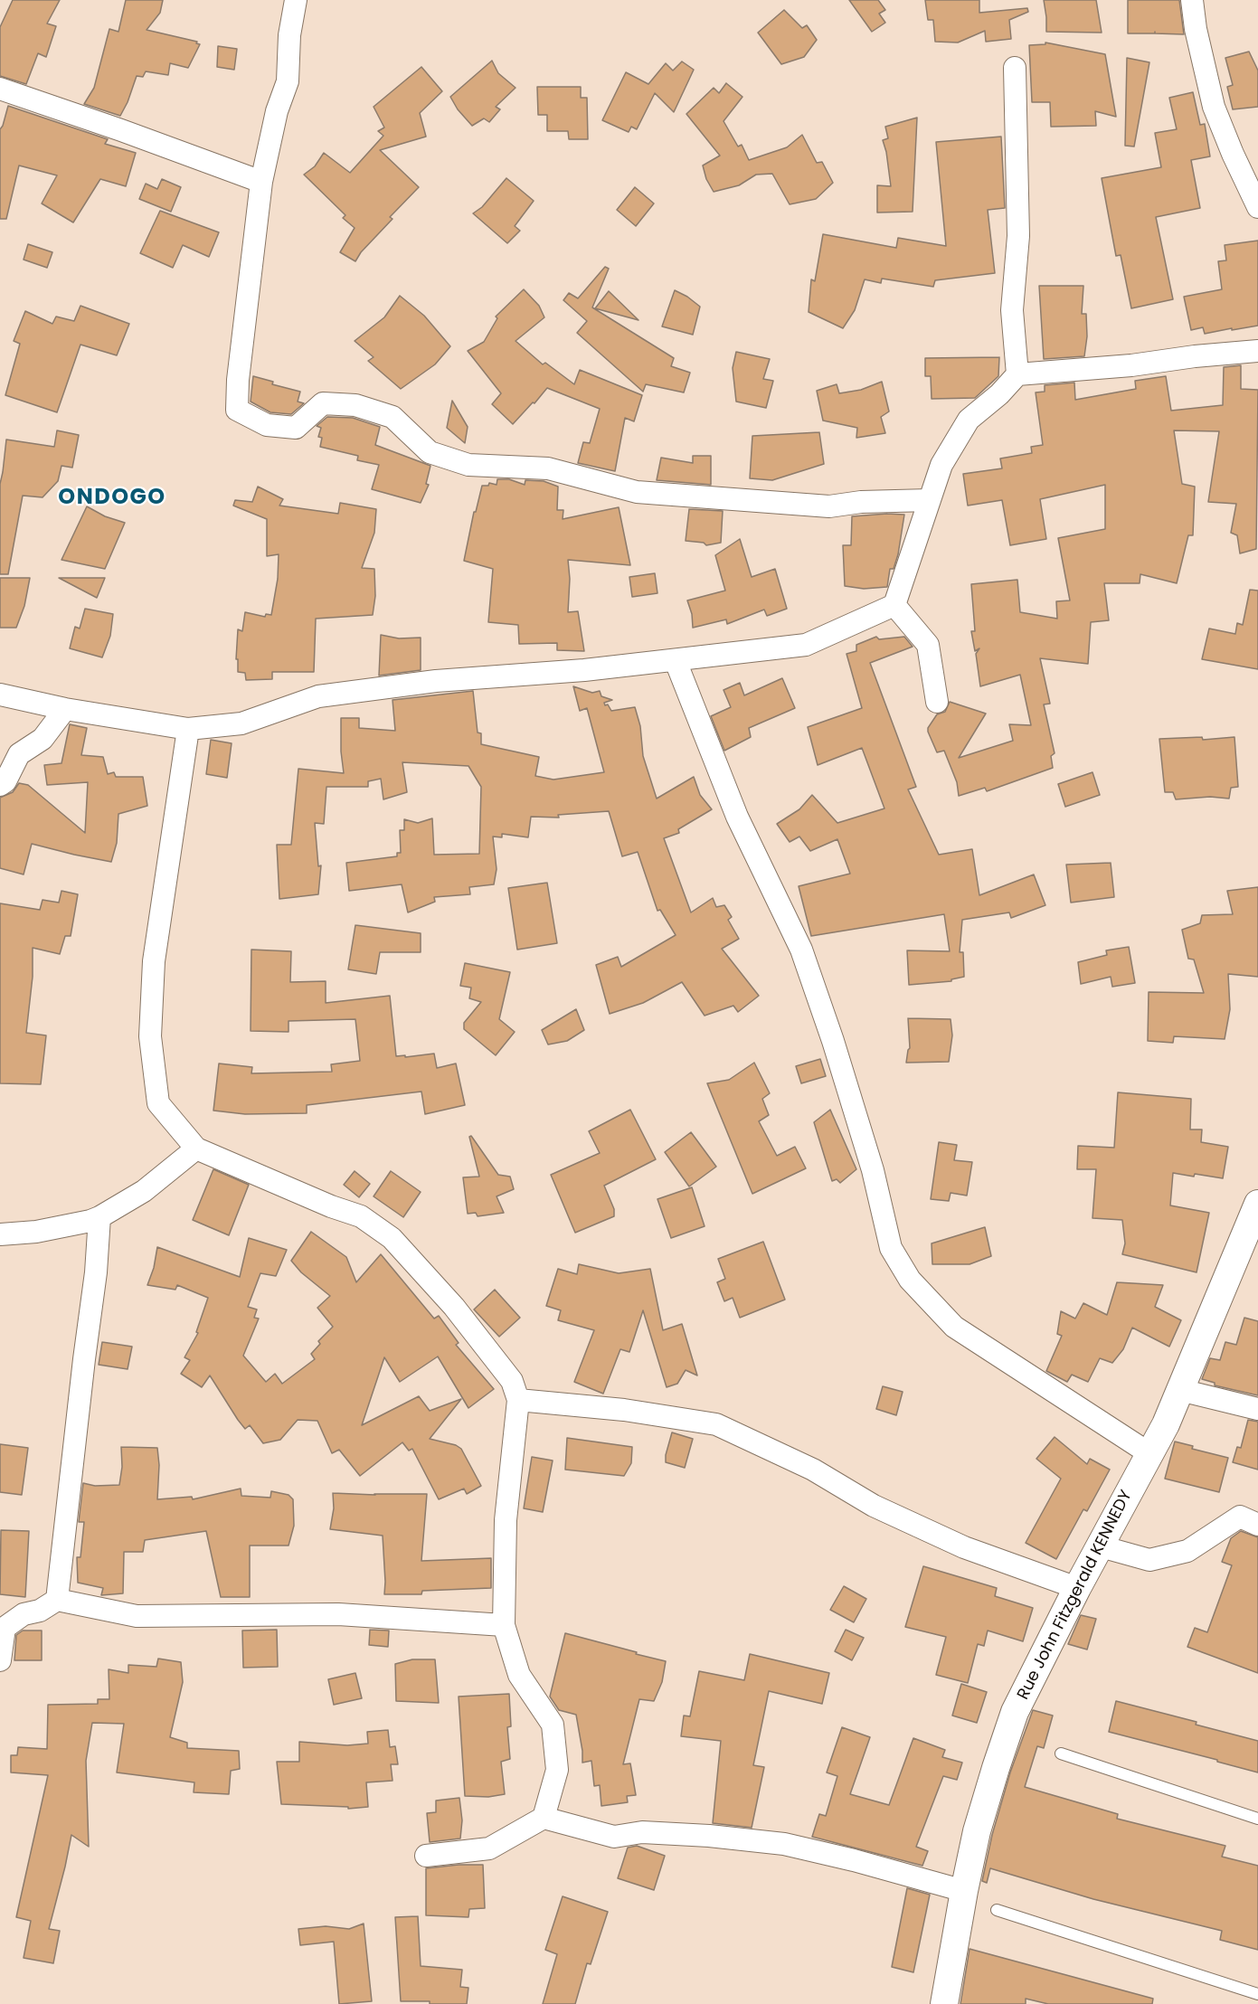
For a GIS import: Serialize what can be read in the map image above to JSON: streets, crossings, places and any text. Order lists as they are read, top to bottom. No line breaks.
{"streets":{"street":["Rue John Fitzgerald KENNEDY"]},"districts":["ONDOGO"]}
